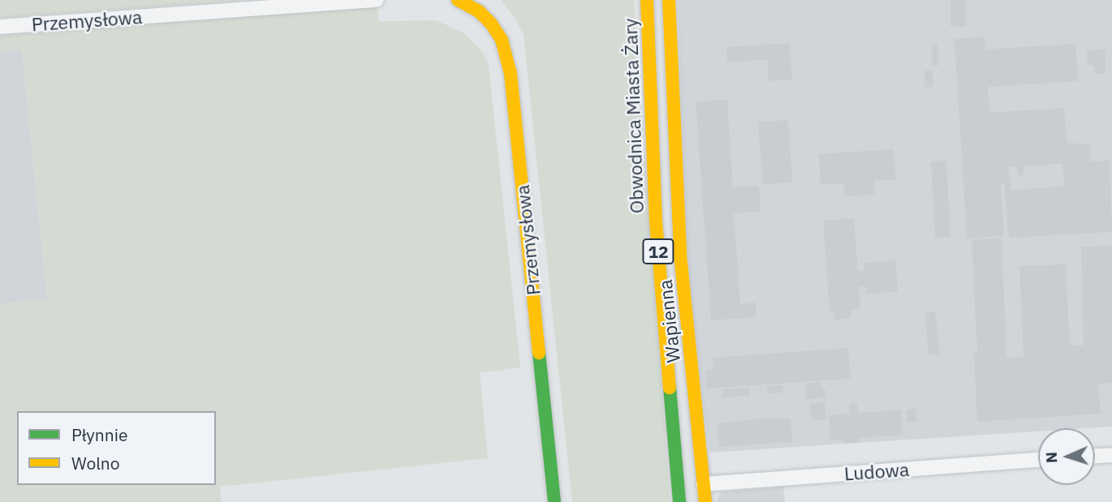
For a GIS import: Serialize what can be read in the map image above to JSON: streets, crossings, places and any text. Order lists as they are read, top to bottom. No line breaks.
{"streets":{"street":["Przemysłowa","Obwodnica Miasta Żary","12","Wapienna","Ludowa"]},"crossings":[["Wapienna","Ludowa"]],"legend":["Płynnie","Wolno"],"north":"left"}
